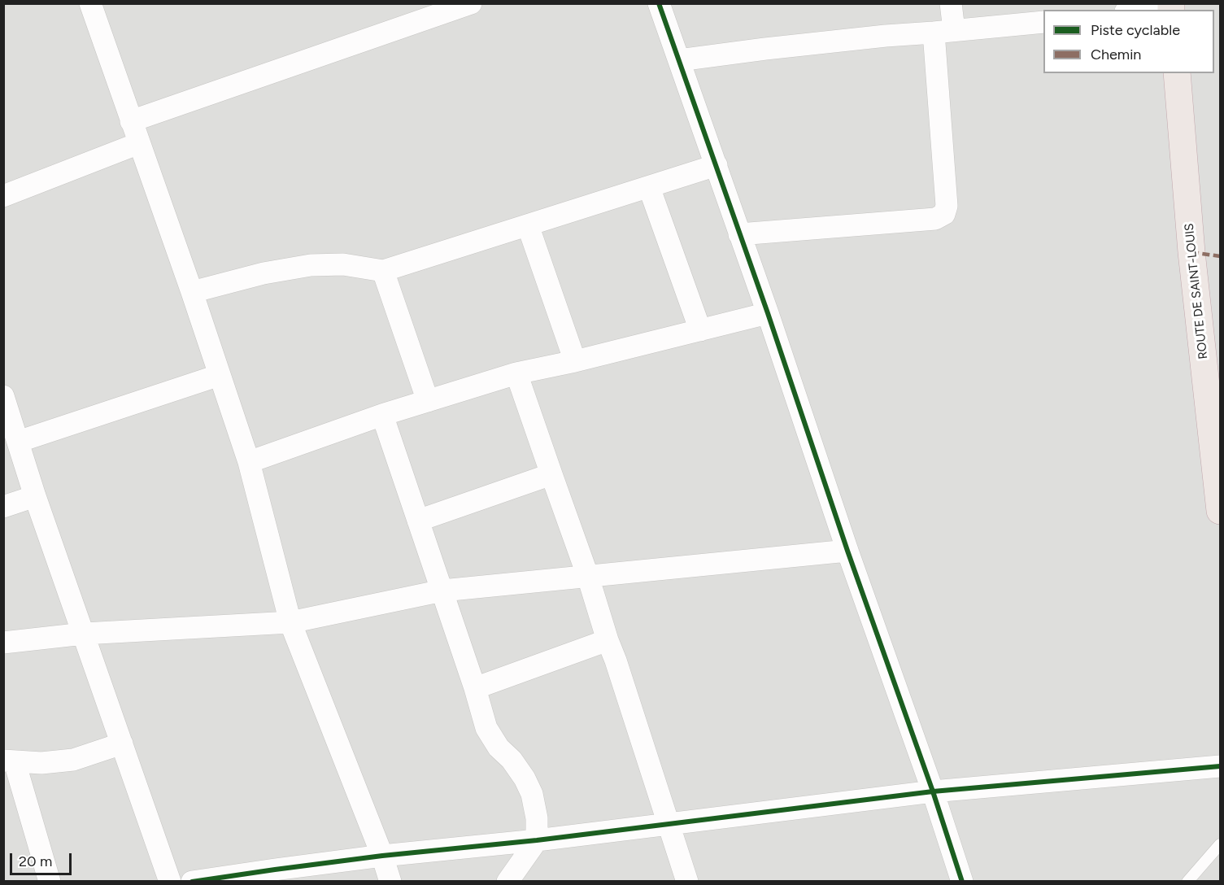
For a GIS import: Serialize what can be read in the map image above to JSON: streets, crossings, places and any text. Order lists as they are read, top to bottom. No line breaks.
{"streets":{"highway":["ROUTE DE SAINT-LOUIS"]},"legend":["Piste cyclable","Chemin"],"scale_bar":"20 m"}
